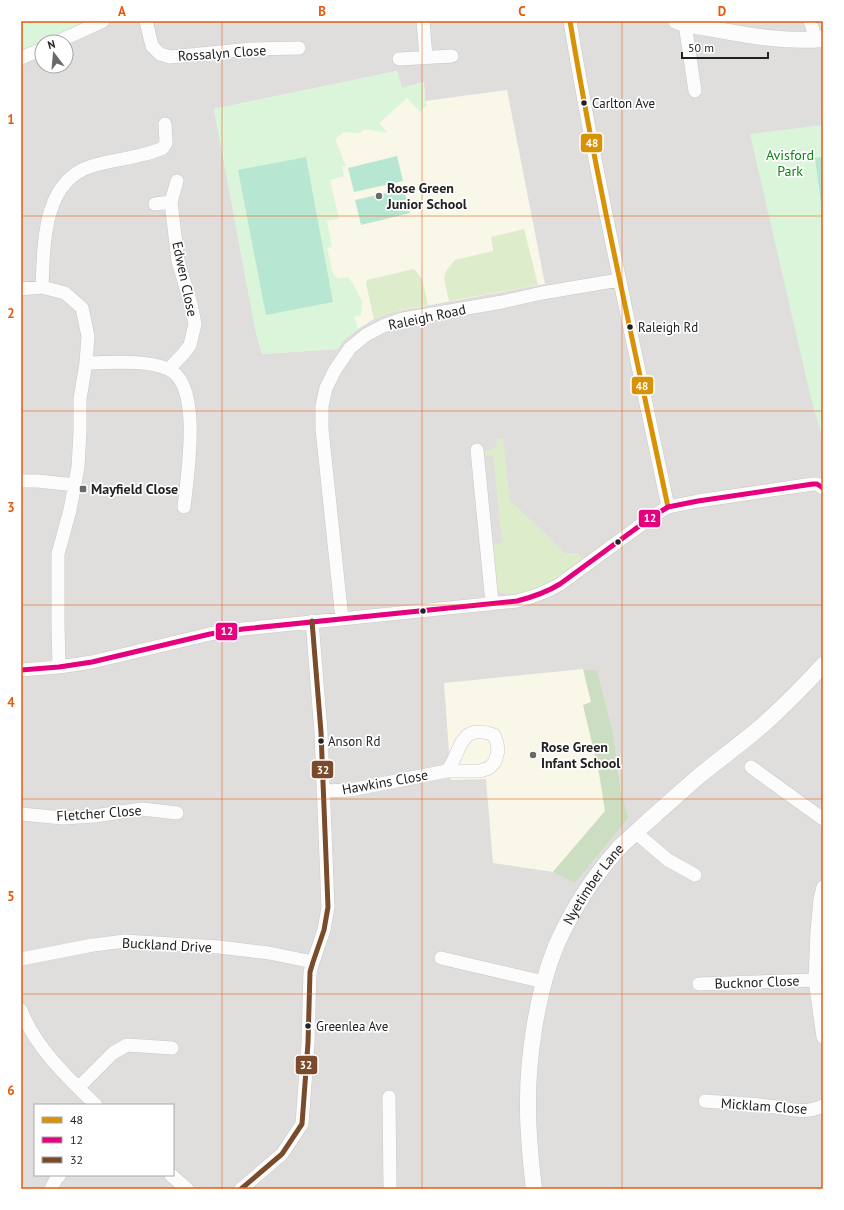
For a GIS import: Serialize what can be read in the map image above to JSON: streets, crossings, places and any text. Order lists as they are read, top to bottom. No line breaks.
{"streets":{"street":["Rossalyn Close","Edwen Close","Raleigh Road","Hawkins Close","Fletcher Close","Nyetimber Lane","Buckland Drive","Bucknor Close","Micklam Close"]},"parks":["Avisford Park"],"places":{"other":["Carlton Ave","Rose Green Junior School","Raleigh Rd","Anson Rd","Rose Green Infant School","Greenlea Ave"],"transit":["Mayfield Close"]},"lines":["transit line 48","transit line 12","transit line 32"],"legend":["48","12","32"],"scale_bar":"50 m","north":"top","grid":{"columns":["A","B","C","D"],"rows":["1","2","3","4","5","6"]}}
